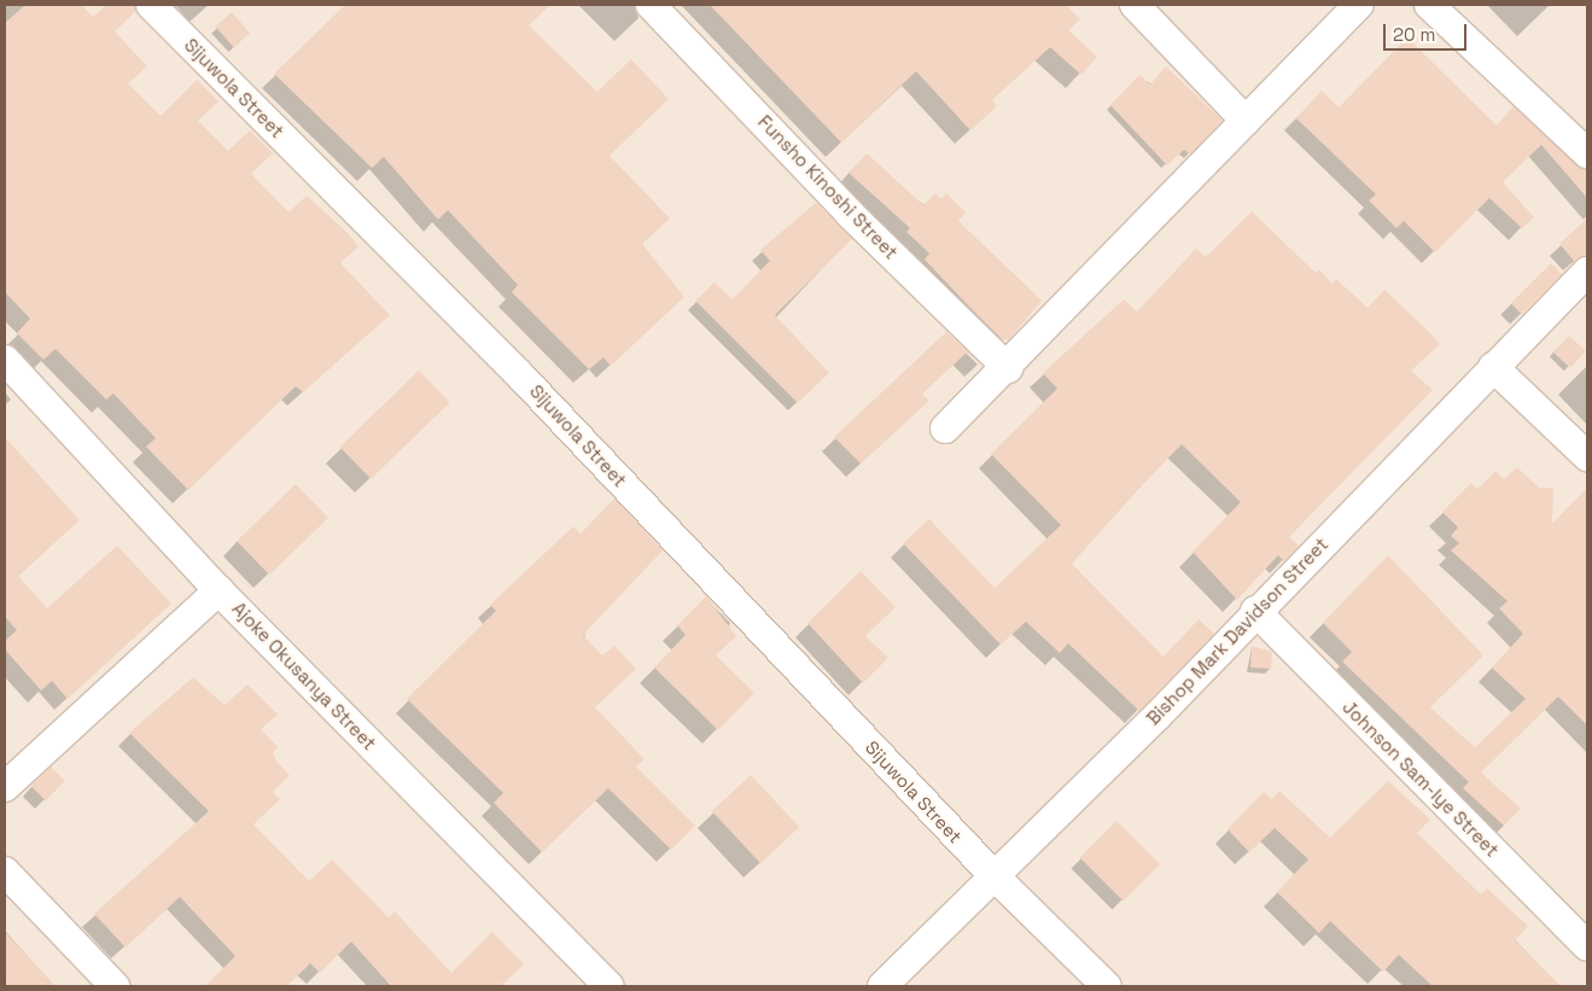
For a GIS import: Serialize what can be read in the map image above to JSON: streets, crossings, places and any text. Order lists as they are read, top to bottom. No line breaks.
{"streets":{"street":["Sijuwola Street","Funsho Kinoshi Street","Bishop Mark Davidson Street","Ajoke Okusanya Street","Johnson Sam-Iye Street"]},"crossings":[["Sijuwola Street","Bishop Mark Davidson Street"],["Bishop Mark Davidson Street","Johnson Sam-Iye Street"]],"scale_bar":"20 m"}
